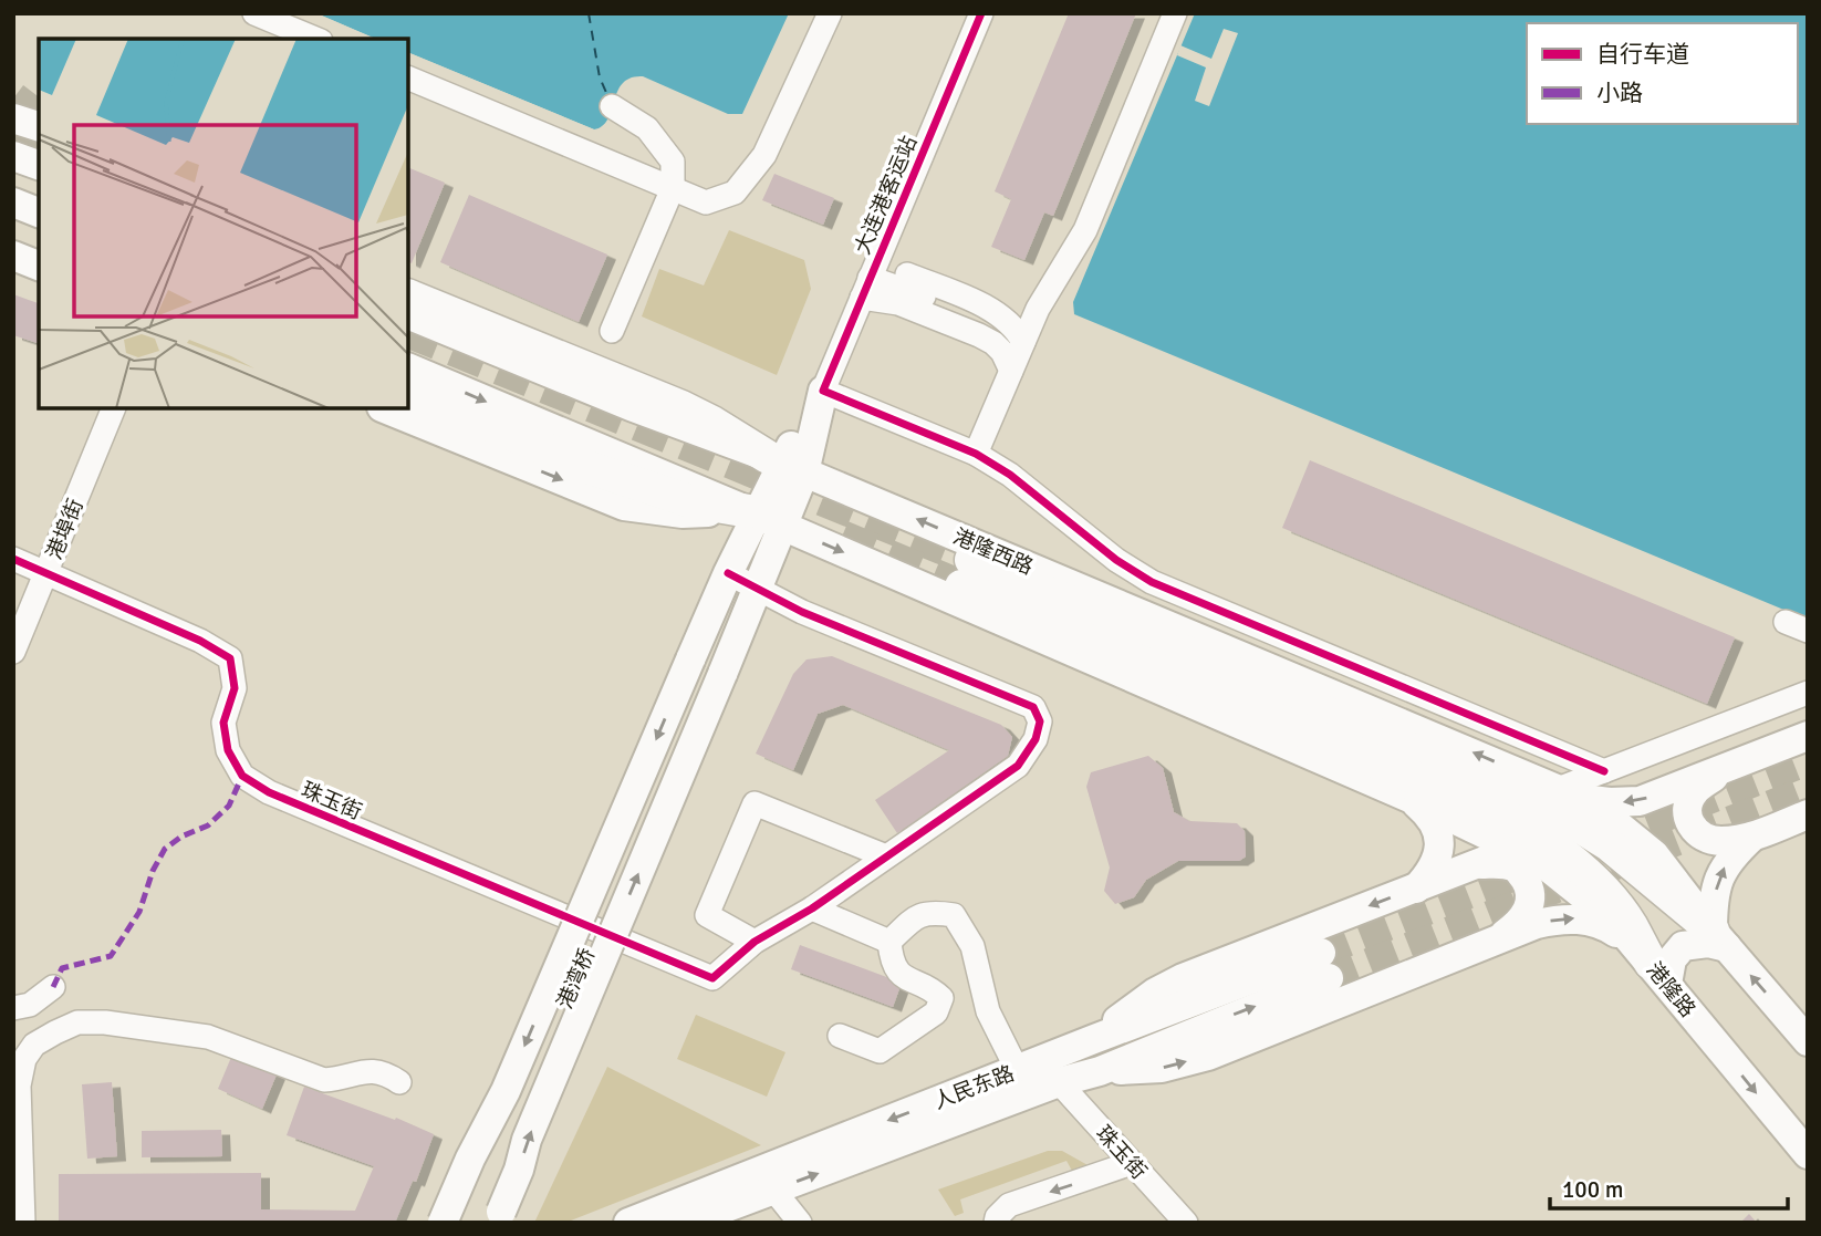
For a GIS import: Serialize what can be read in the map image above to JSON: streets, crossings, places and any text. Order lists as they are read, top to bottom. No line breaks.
{"streets":{"main road":["港隆西路","港湾桥","港隆路","人民东路"],"street":["大连港客运站","港埠街","珠玉街"]},"crossings":[["大连港客运站","港湾桥"],["港埠街","珠玉街"],["港隆西路","港湾桥"],["珠玉街","人民东路"]],"legend":["自行车道","小路"],"scale_bar":"100 m"}
